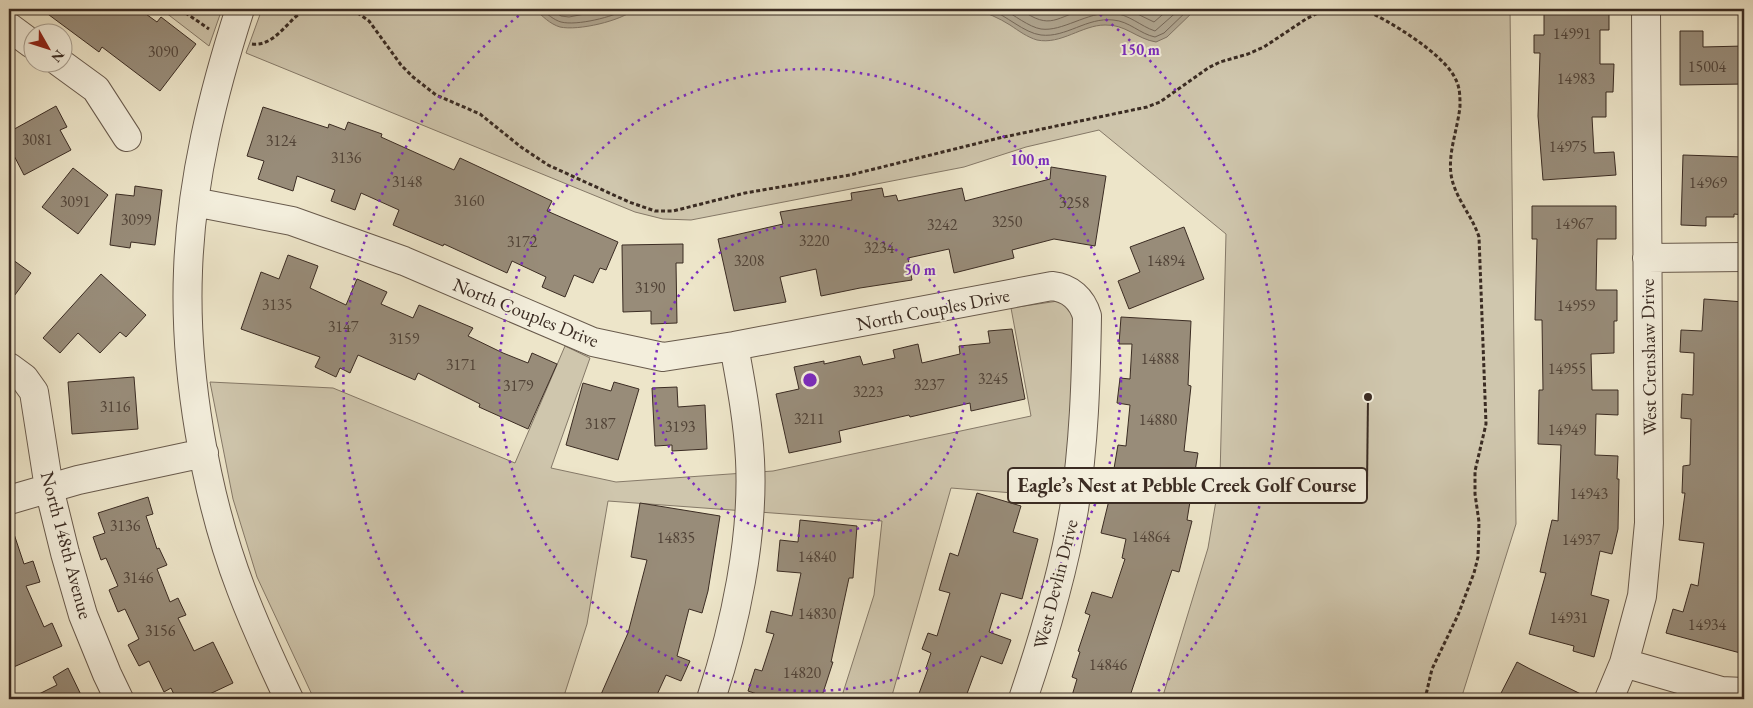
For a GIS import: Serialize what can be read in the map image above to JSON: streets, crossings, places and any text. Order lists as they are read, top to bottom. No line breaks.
{"streets":{"street":["North Couples Drive","West Crenshaw Drive","North 148th Avenue","West Devlin Drive"]},"crossings":[["North Couples Drive","West Devlin Drive"]],"places":["Eagle’s Nest at Pebble Creek Golf Course"],"house_numbers":["14991","3090","15004","14983","3081","3124","14975","3136","3148","14969","3160","3091","3258","3099","3250","14967","3242","3220","3172","3234","3208","14894","3190","3135","14959","3147","3159","14888","3171","14955","3245","3237","3179","3223","3116","3211","14880","3187","3193","14949","14943","3136","14864","14835","14937","14840","3146","14830","14931","14934","3156","14846","14820"],"north":"bottom right","rings":["150 m","100 m","50 m"]}
